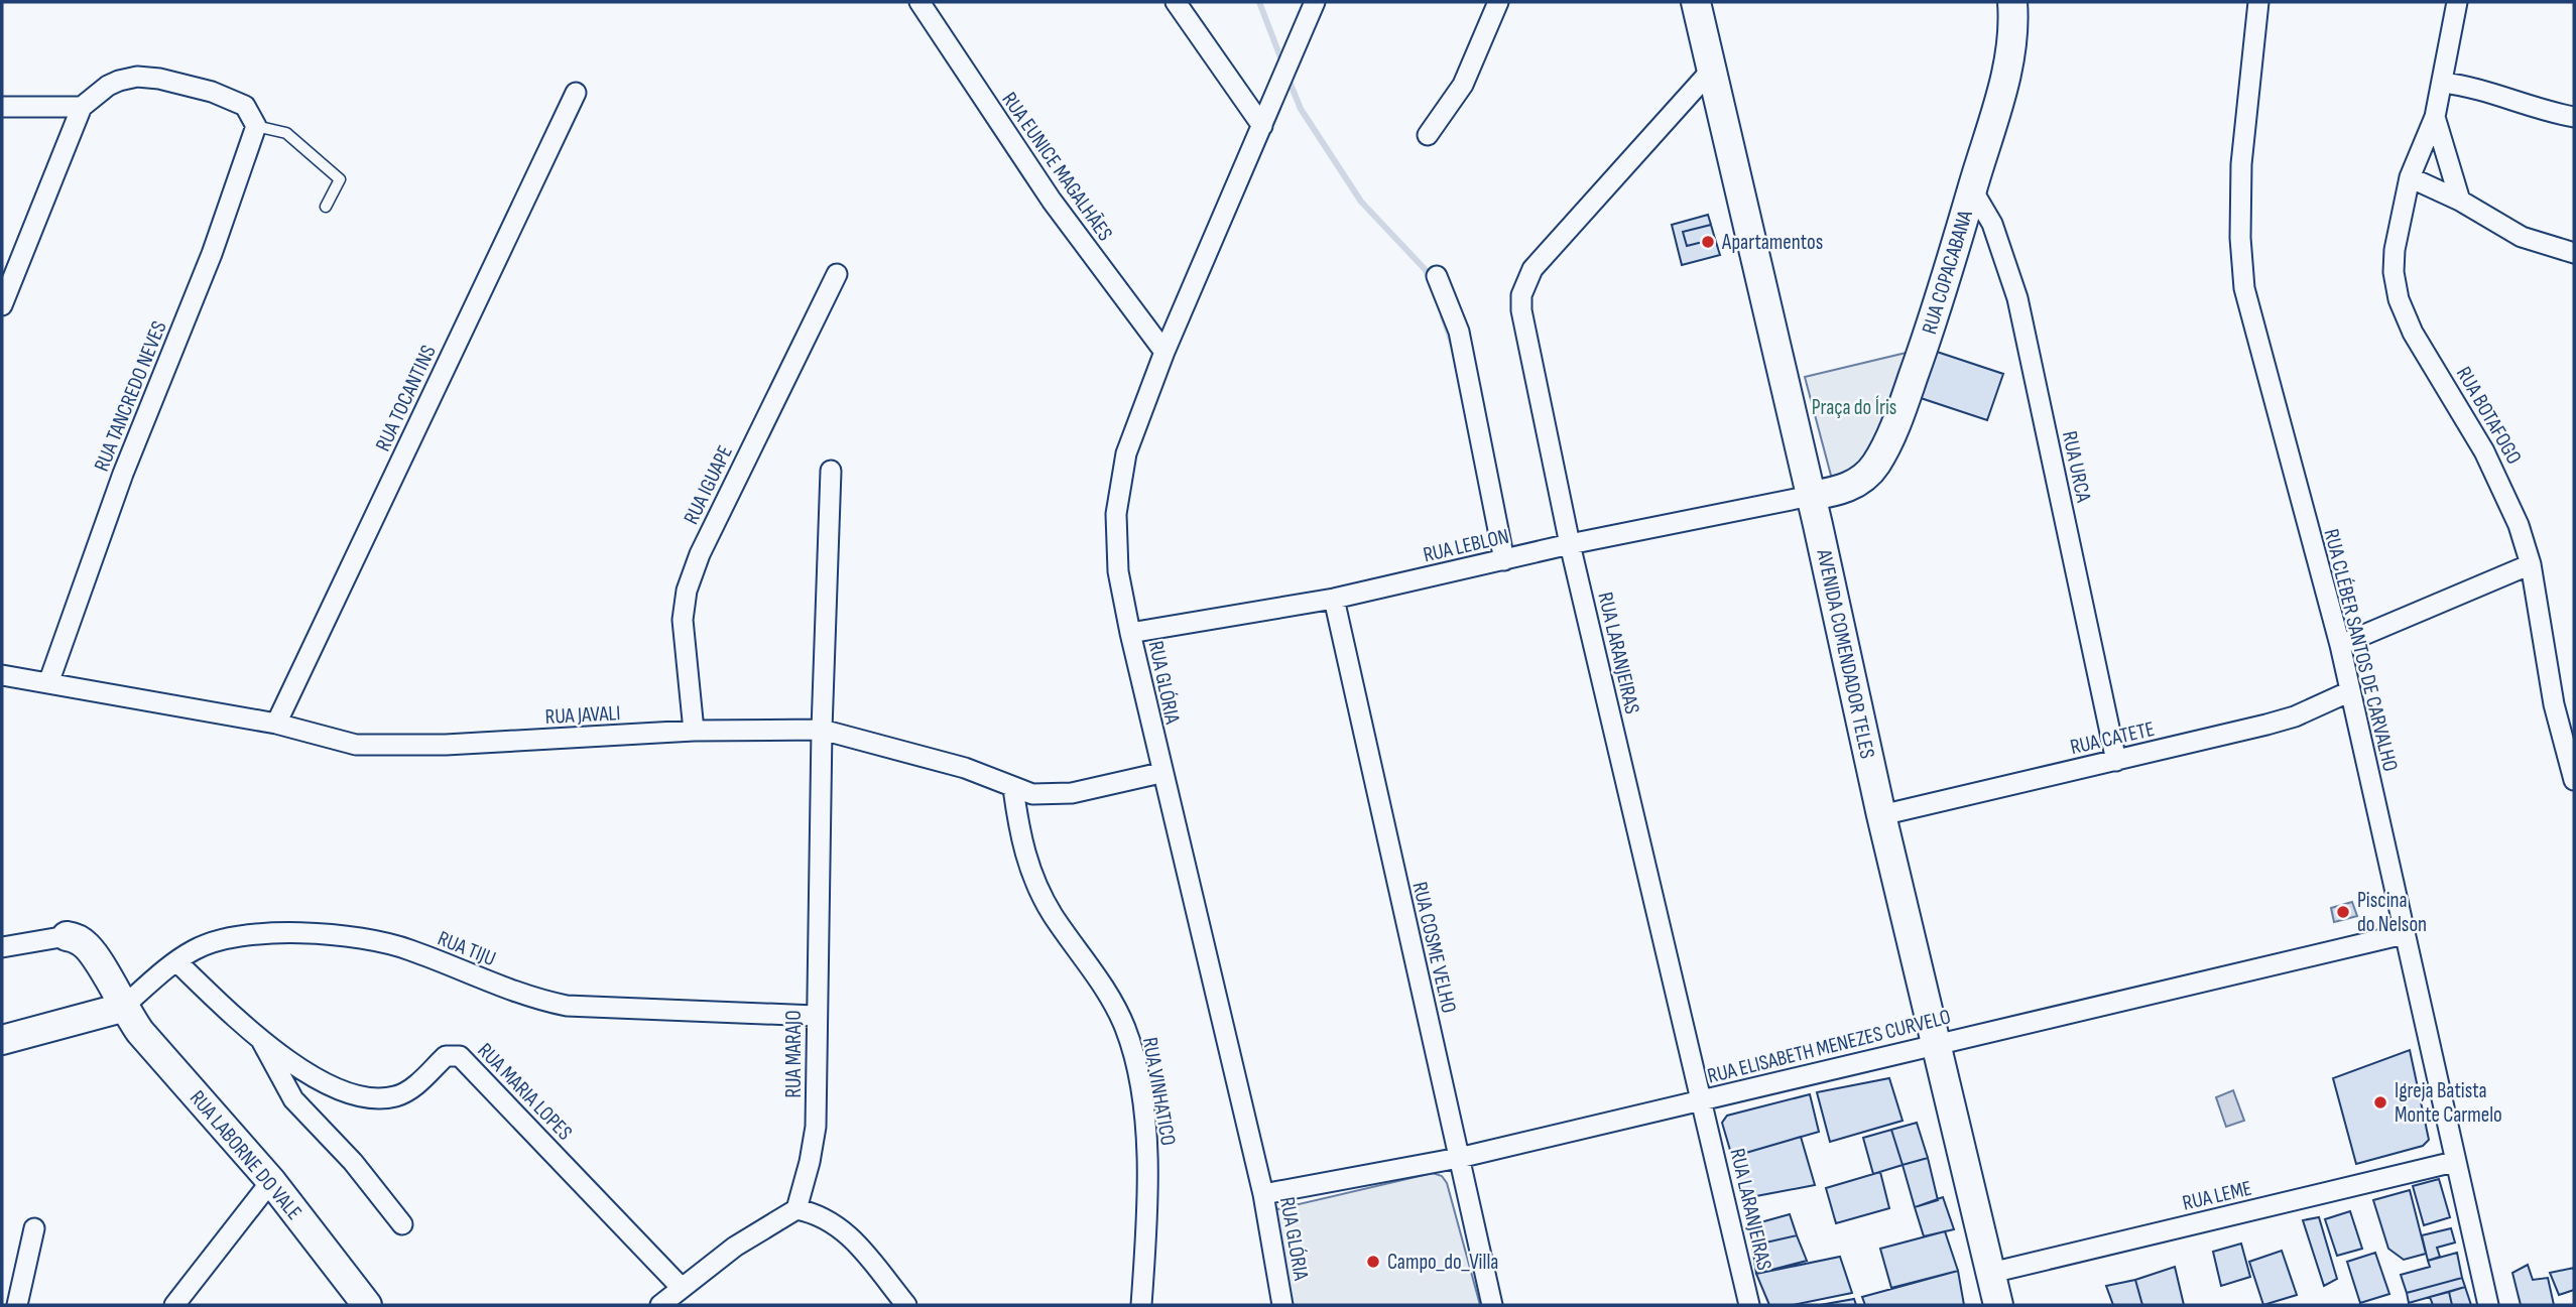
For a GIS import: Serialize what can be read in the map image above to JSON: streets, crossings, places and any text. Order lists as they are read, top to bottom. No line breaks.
{"streets":{"main road":["RUA COPACABANA","AVENIDA COMENDADOR TELES","RUA LABORNE DO VALE"],"street":["RUA EUNICE MAGALHÃES","RUA TANCREDO NEVES","RUA TOCANTINS","RUA BOTAFOGO","RUA URCA","RUA IGUAPE","RUA LEBLON","RUA CLÉBER SANTOS DE CARVALHO","RUA LARANJEIRAS","RUA GLÓRIA","RUA JAVALI","RUA CATETE","RUA COSME VELHO","RUA TIJU","RUA ELISABETH MENEZES CURVELO","RUA MARAJO","RUA MARIA LOPES","RUA VINHATICO","RUA LEME"]},"crossings":[["RUA EUNICE MAGALHÃES","RUA GLÓRIA"],["RUA COPACABANA","RUA URCA"],["RUA COPACABANA","RUA LEBLON"],["RUA COPACABANA","AVENIDA COMENDADOR TELES"],["RUA TANCREDO NEVES","RUA JAVALI"],["RUA TOCANTINS","RUA JAVALI"],["RUA URCA","RUA CATETE"],["RUA IGUAPE","RUA JAVALI"],["RUA LEBLON","RUA LARANJEIRAS"],["RUA LEBLON","AVENIDA COMENDADOR TELES"],["RUA LEBLON","RUA GLÓRIA"],["RUA LEBLON","RUA COSME VELHO"],["RUA CLÉBER SANTOS DE CARVALHO","RUA CATETE"],["RUA CLÉBER SANTOS DE CARVALHO","RUA ELISABETH MENEZES CURVELO"],["RUA CLÉBER SANTOS DE CARVALHO","RUA LEME"],["RUA LARANJEIRAS","AVENIDA COMENDADOR TELES"],["RUA LARANJEIRAS","RUA ELISABETH MENEZES CURVELO"],["AVENIDA COMENDADOR TELES","RUA CATETE"],["AVENIDA COMENDADOR TELES","RUA ELISABETH MENEZES CURVELO"],["AVENIDA COMENDADOR TELES","RUA LEME"],["RUA GLÓRIA","RUA JAVALI"],["RUA GLÓRIA","RUA ELISABETH MENEZES CURVELO"],["RUA JAVALI","RUA MARAJO"],["RUA JAVALI","RUA VINHATICO"],["RUA COSME VELHO","RUA ELISABETH MENEZES CURVELO"],["RUA TIJU","RUA MARAJO"],["RUA TIJU","RUA MARIA LOPES"],["RUA TIJU","RUA LABORNE DO VALE"]],"parks":["Praça do Íris"],"places":["Apartamentos","Piscina do Nelson","Igreja Batista Monte Carmelo","Campo_do_Villa"]}
